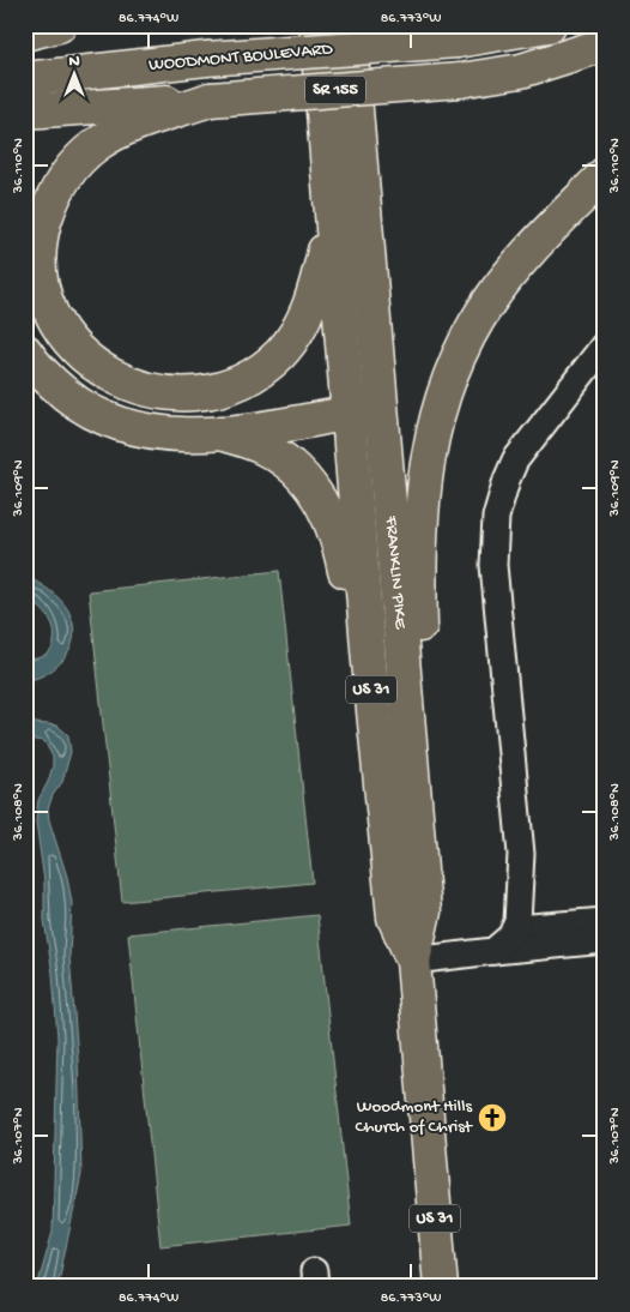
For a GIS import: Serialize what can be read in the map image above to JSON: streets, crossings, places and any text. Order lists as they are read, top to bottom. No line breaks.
{"streets":{"main road":["WOODMONT BOULEVARD","SR 155","FRANKLIN PIKE","US 31"]},"crossings":[["FRANKLIN PIKE","US 31"]],"places":{"church":["Woodmont Hills Church of Christ"]},"north":"top","coordinates":["86.774°W","86.773°W","36.110°N","36.109°N","36.108°N","36.107°N"]}
